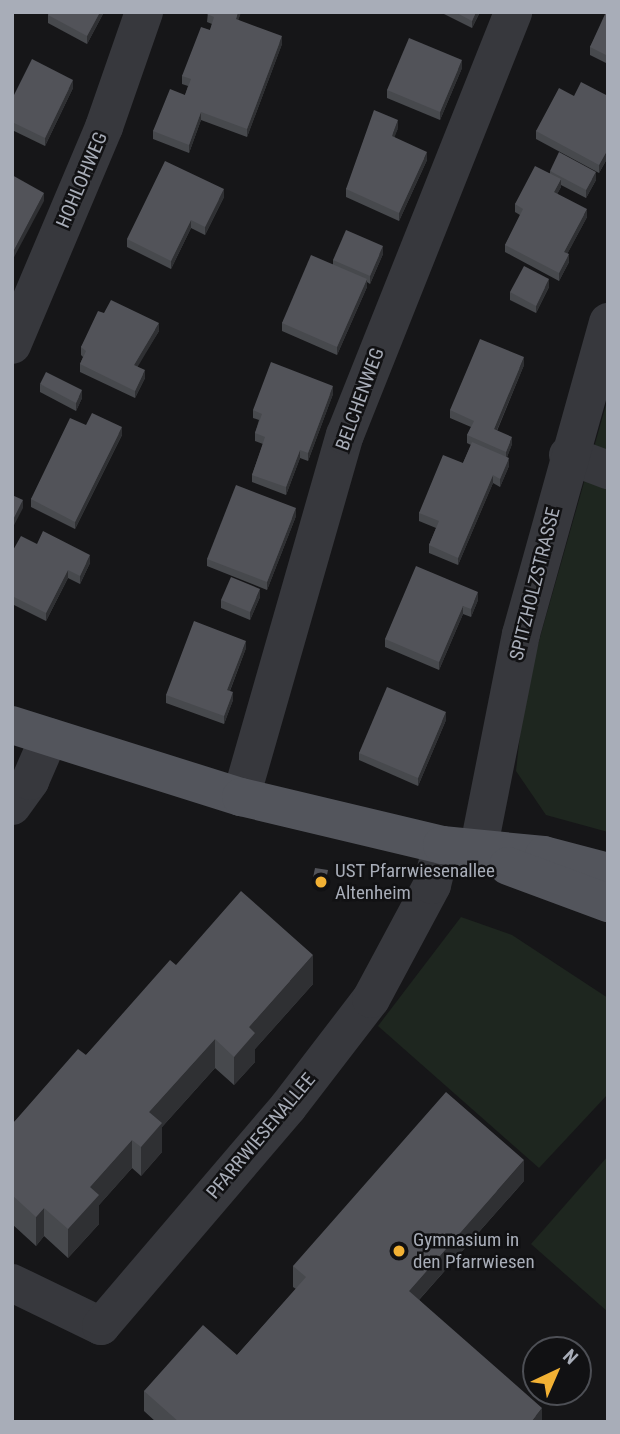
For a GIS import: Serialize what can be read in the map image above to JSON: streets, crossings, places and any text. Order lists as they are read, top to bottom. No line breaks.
{"streets":{"street":["HOHLOHWEG","BELCHENWEG","SPITZHOLZSTRASSE","PFARRWIESENALLEE"]},"crossings":[["SPITZHOLZSTRASSE","PFARRWIESENALLEE"]],"places":["UST Pfarrwiesenallee Altenheim","Gymnasium in den Pfarrwiesen"],"north":"top right"}
